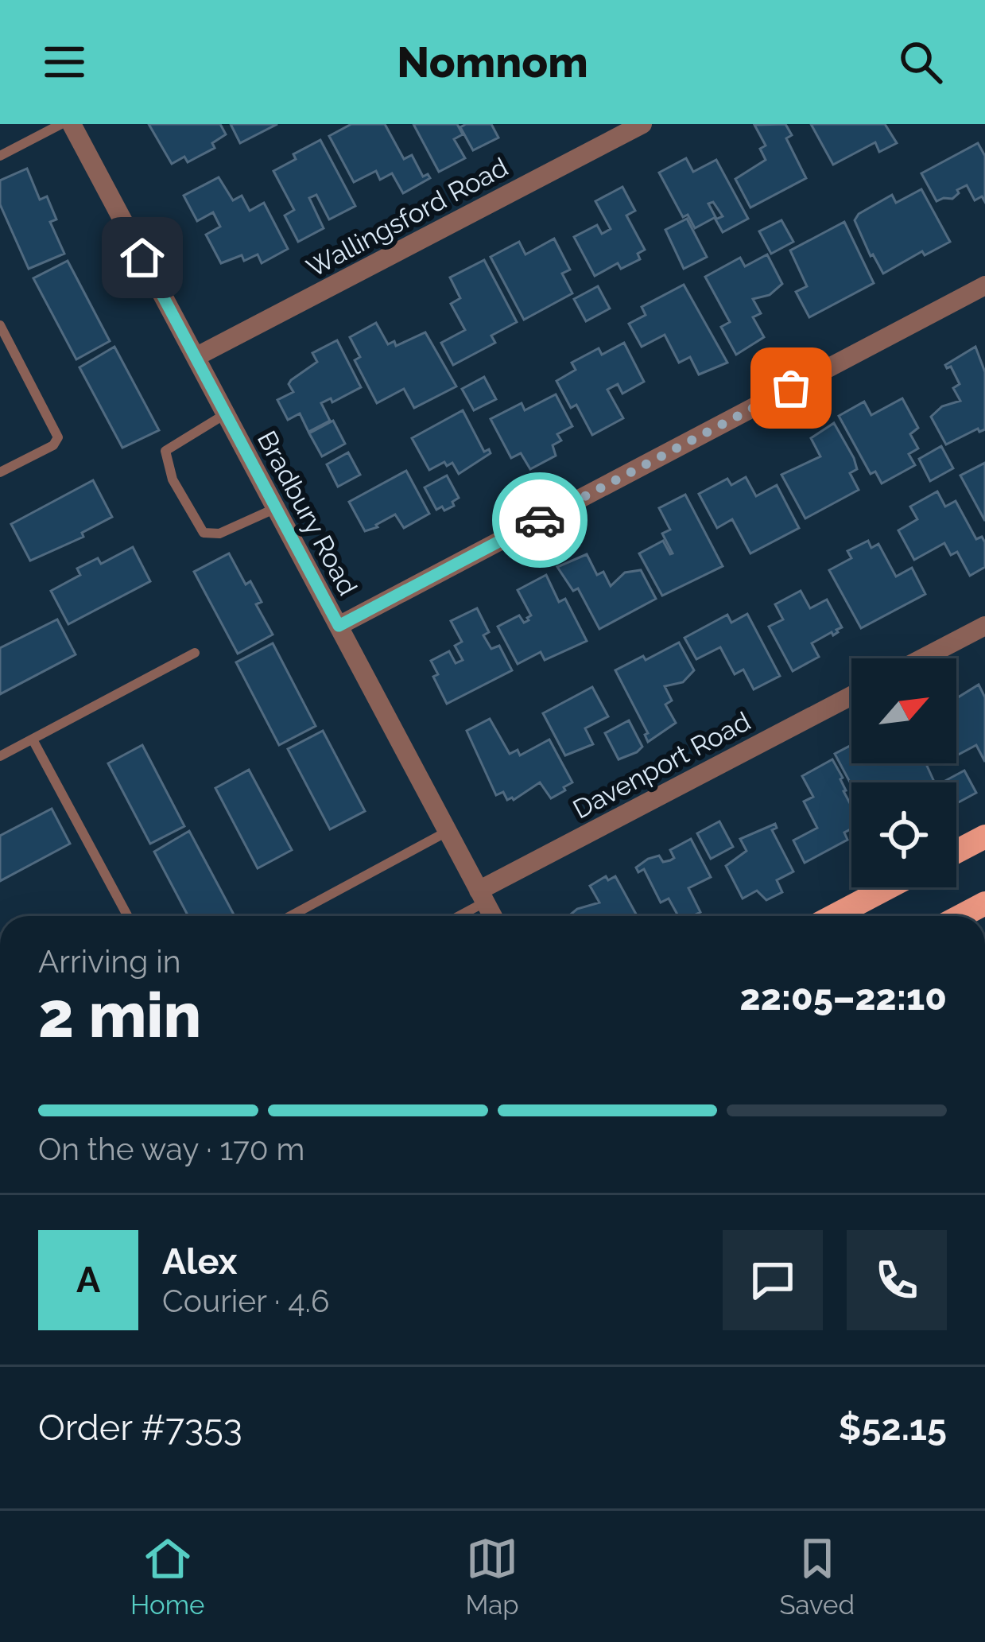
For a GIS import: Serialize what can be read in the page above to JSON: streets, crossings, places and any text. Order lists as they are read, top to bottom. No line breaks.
{"streets":{"street":["Wallingsford Road","Bradbury Road","Davenport Road"]},"crossings":[["Wallingsford Road","Bradbury Road"],["Bradbury Road","Davenport Road"]],"north":"top right","page":{"header":"Nomnom","heading":["2 min","Arriving in","22:05–22:10"],"panel":["Alex","Courier · 4.6","Order #7353","$52.15"],"bar":"On the way · 170 m","round":"A","tabs":["Home","Map","Saved"]}}
